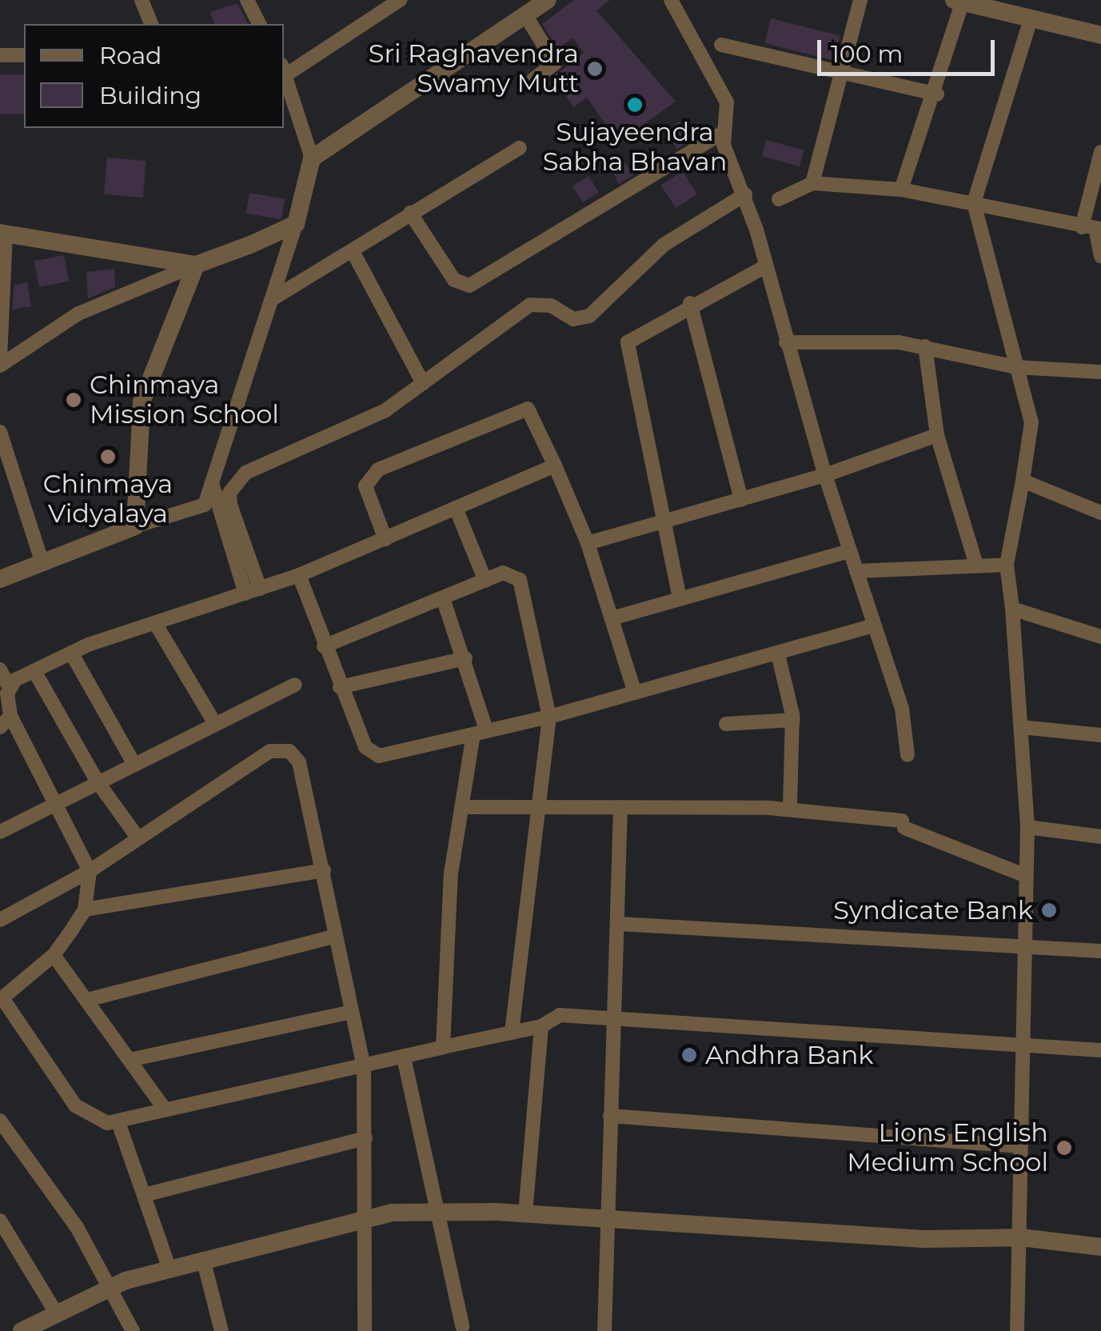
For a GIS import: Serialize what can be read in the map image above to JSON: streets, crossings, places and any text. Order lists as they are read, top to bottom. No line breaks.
{"places":["Sri Raghavendra Swamy Mutt","Sujayeendra Sabha Bhavan","Chinmaya Mission School","Chinmaya Vidyalaya","Syndicate Bank","Andhra Bank","Lions English Medium School"],"legend":["Road","Building"],"scale_bar":"100 m"}
